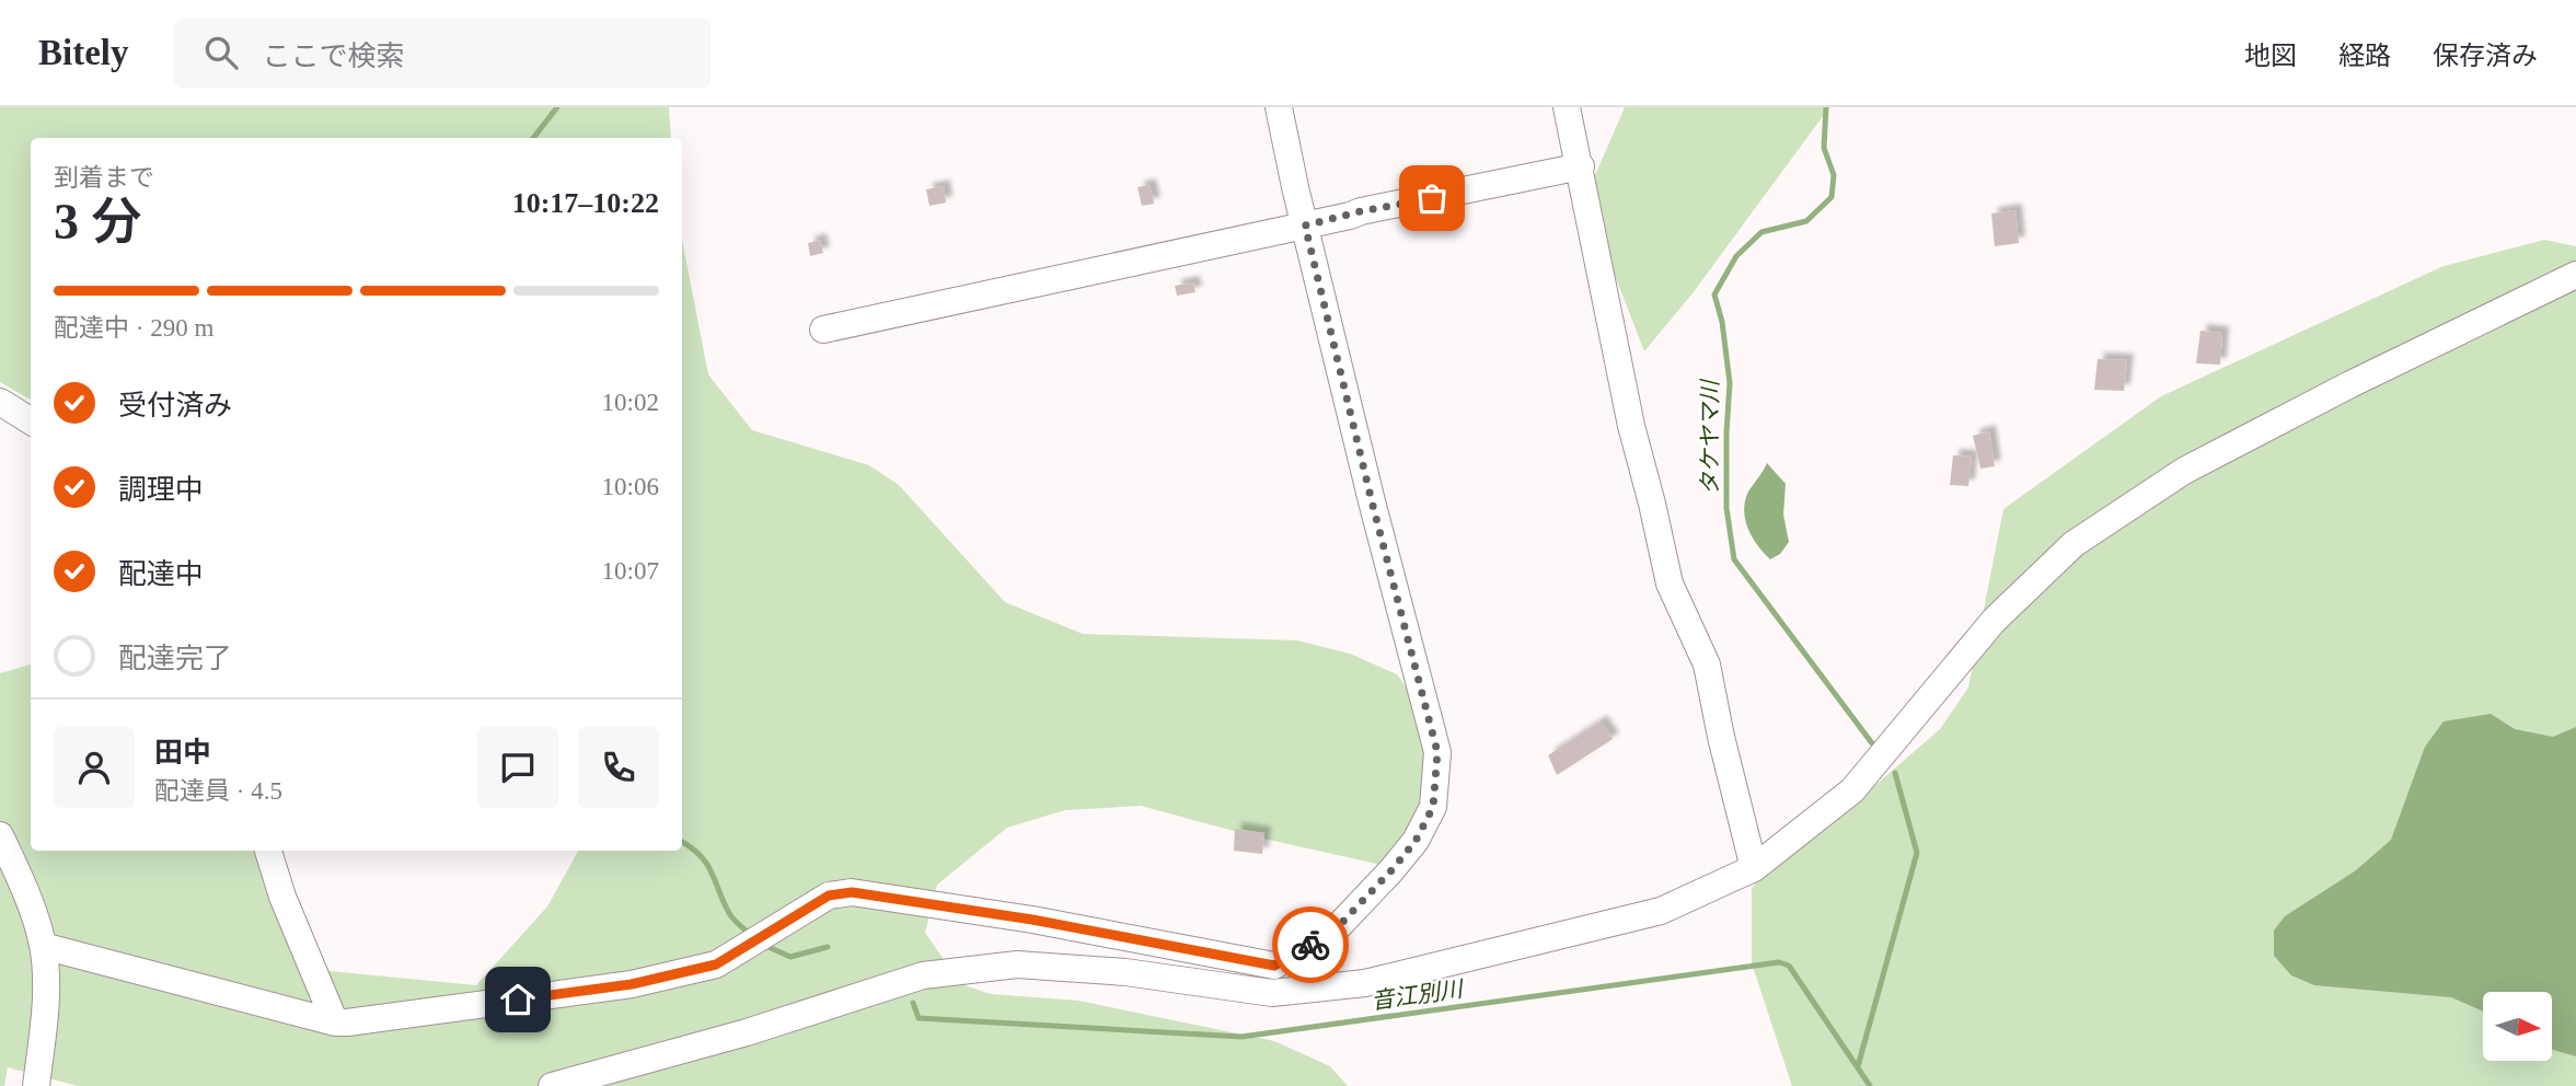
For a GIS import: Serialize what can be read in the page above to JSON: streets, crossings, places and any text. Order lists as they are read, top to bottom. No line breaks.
{"water":["タケヤマ川","音江別川"],"north":"right","page":{"header":"Bitely","search":"ここで検索","nav":["地図","経路","保存済み"],"heading":["3 分","到着まで","10:17–10:22"],"panel":["田中","配達員 · 4.5"],"bar":"配達中 · 290 m","list":[["受付済み","10:02"],["調理中","10:06"],["配達中","10:07"],"配達完了"]}}
